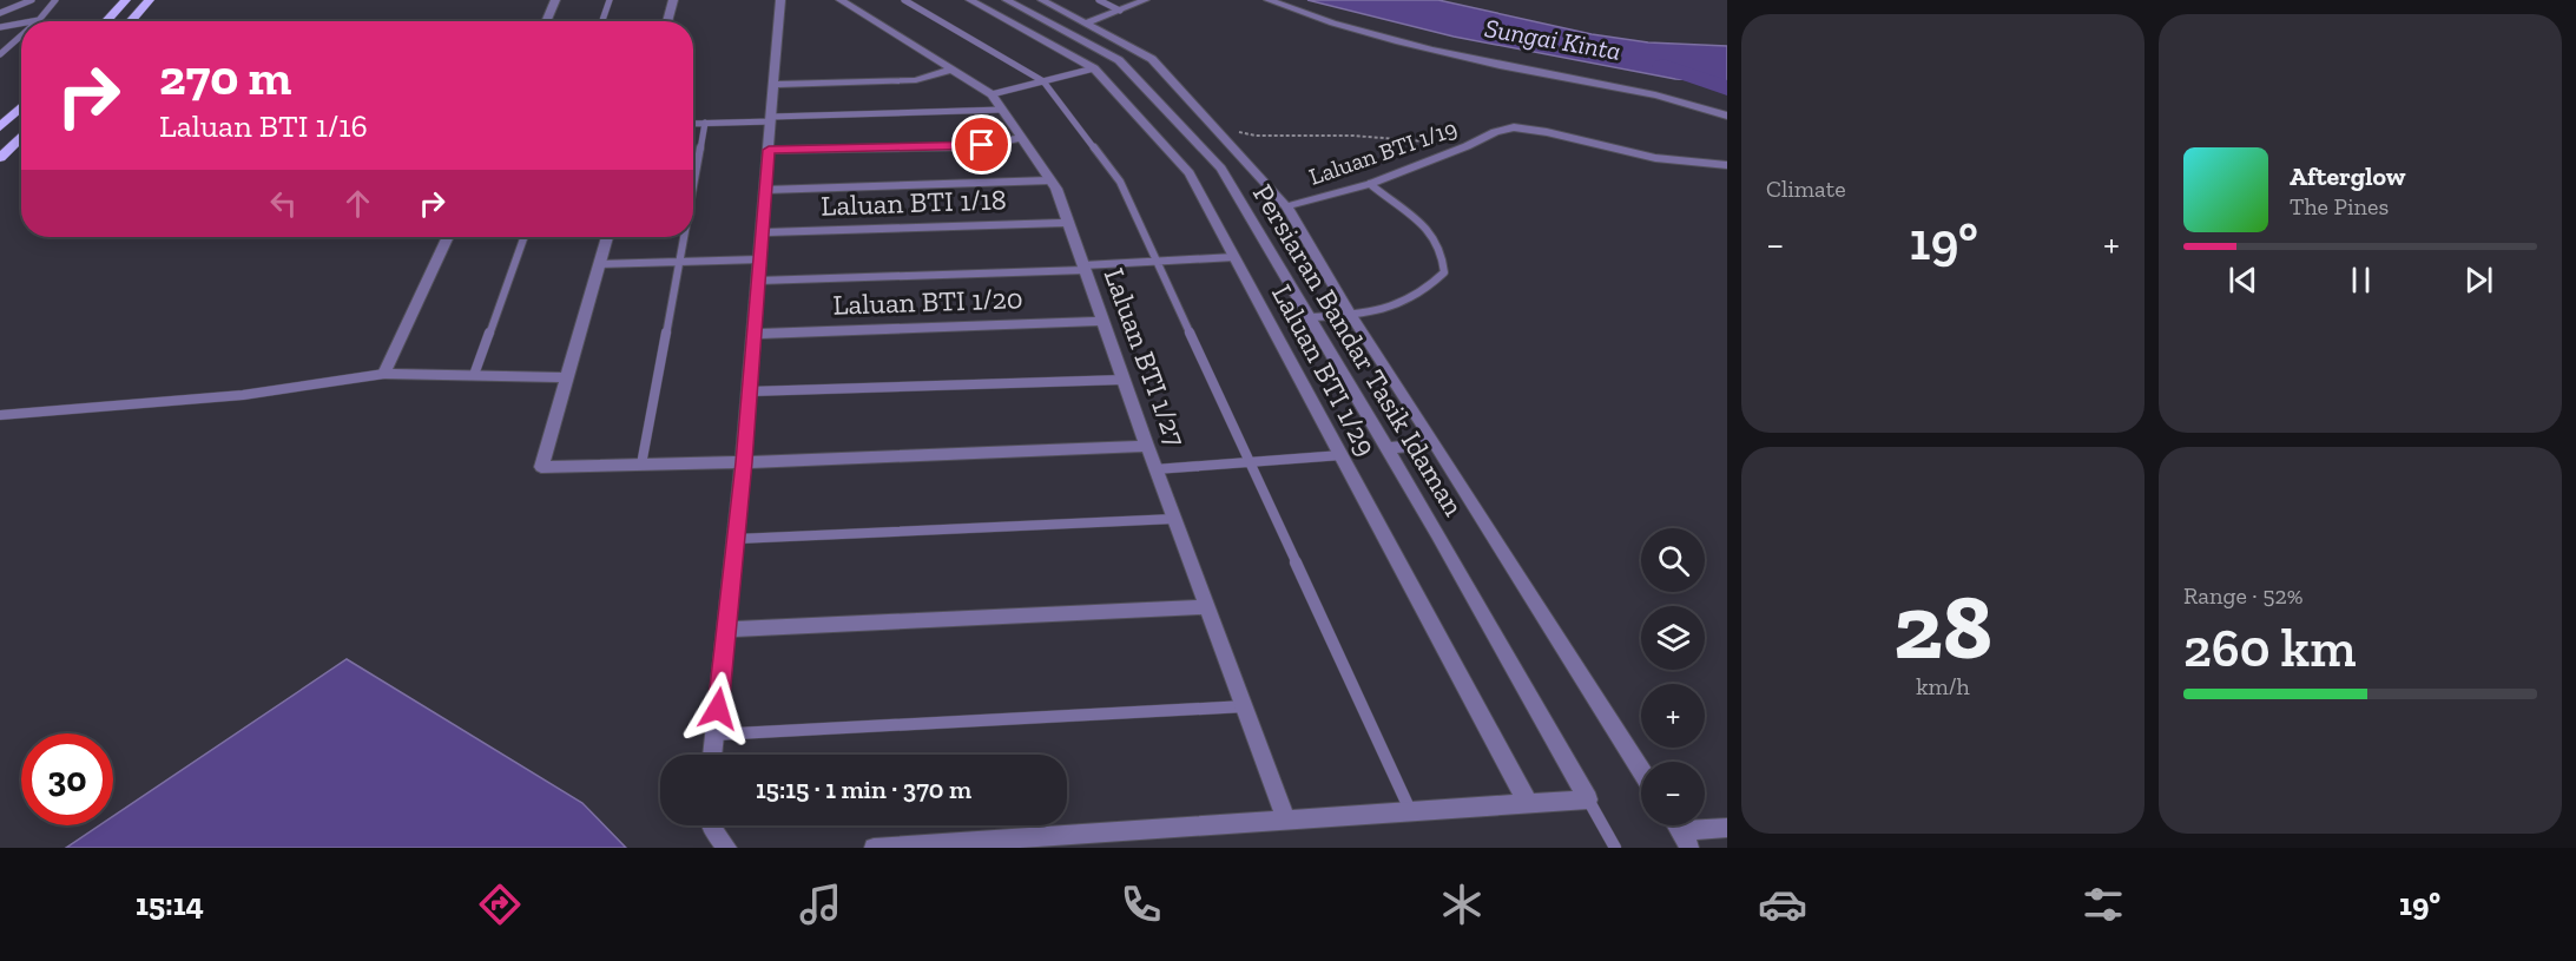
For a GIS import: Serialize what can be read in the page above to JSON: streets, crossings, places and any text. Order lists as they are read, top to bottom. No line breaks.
{"streets":{"street":["Laluan BTI 1/19","Laluan BTI 1/18","Laluan BTI 1/20","Persiaran Bandar Tasik Idaman","Laluan BTI 1/27","Laluan BTI 1/29"]},"crossings":[["Laluan BTI 1/18","Laluan BTI 1/27"],["Laluan BTI 1/20","Laluan BTI 1/27"]],"water":["Sungai Kinta"],"page":{"tile":["Climate",["28","km/h"],["Range · 52%","260 km"]],"turn":["270 m","Laluan BTI 1/16"],"song":["Afterglow","The Pines"],"heat":["−","19°","+"],"map_buttons":["+","−"],"limit":"30","trip":"15:15 · 1 min · 370 m","tabs":["15:14","19°"]}}
